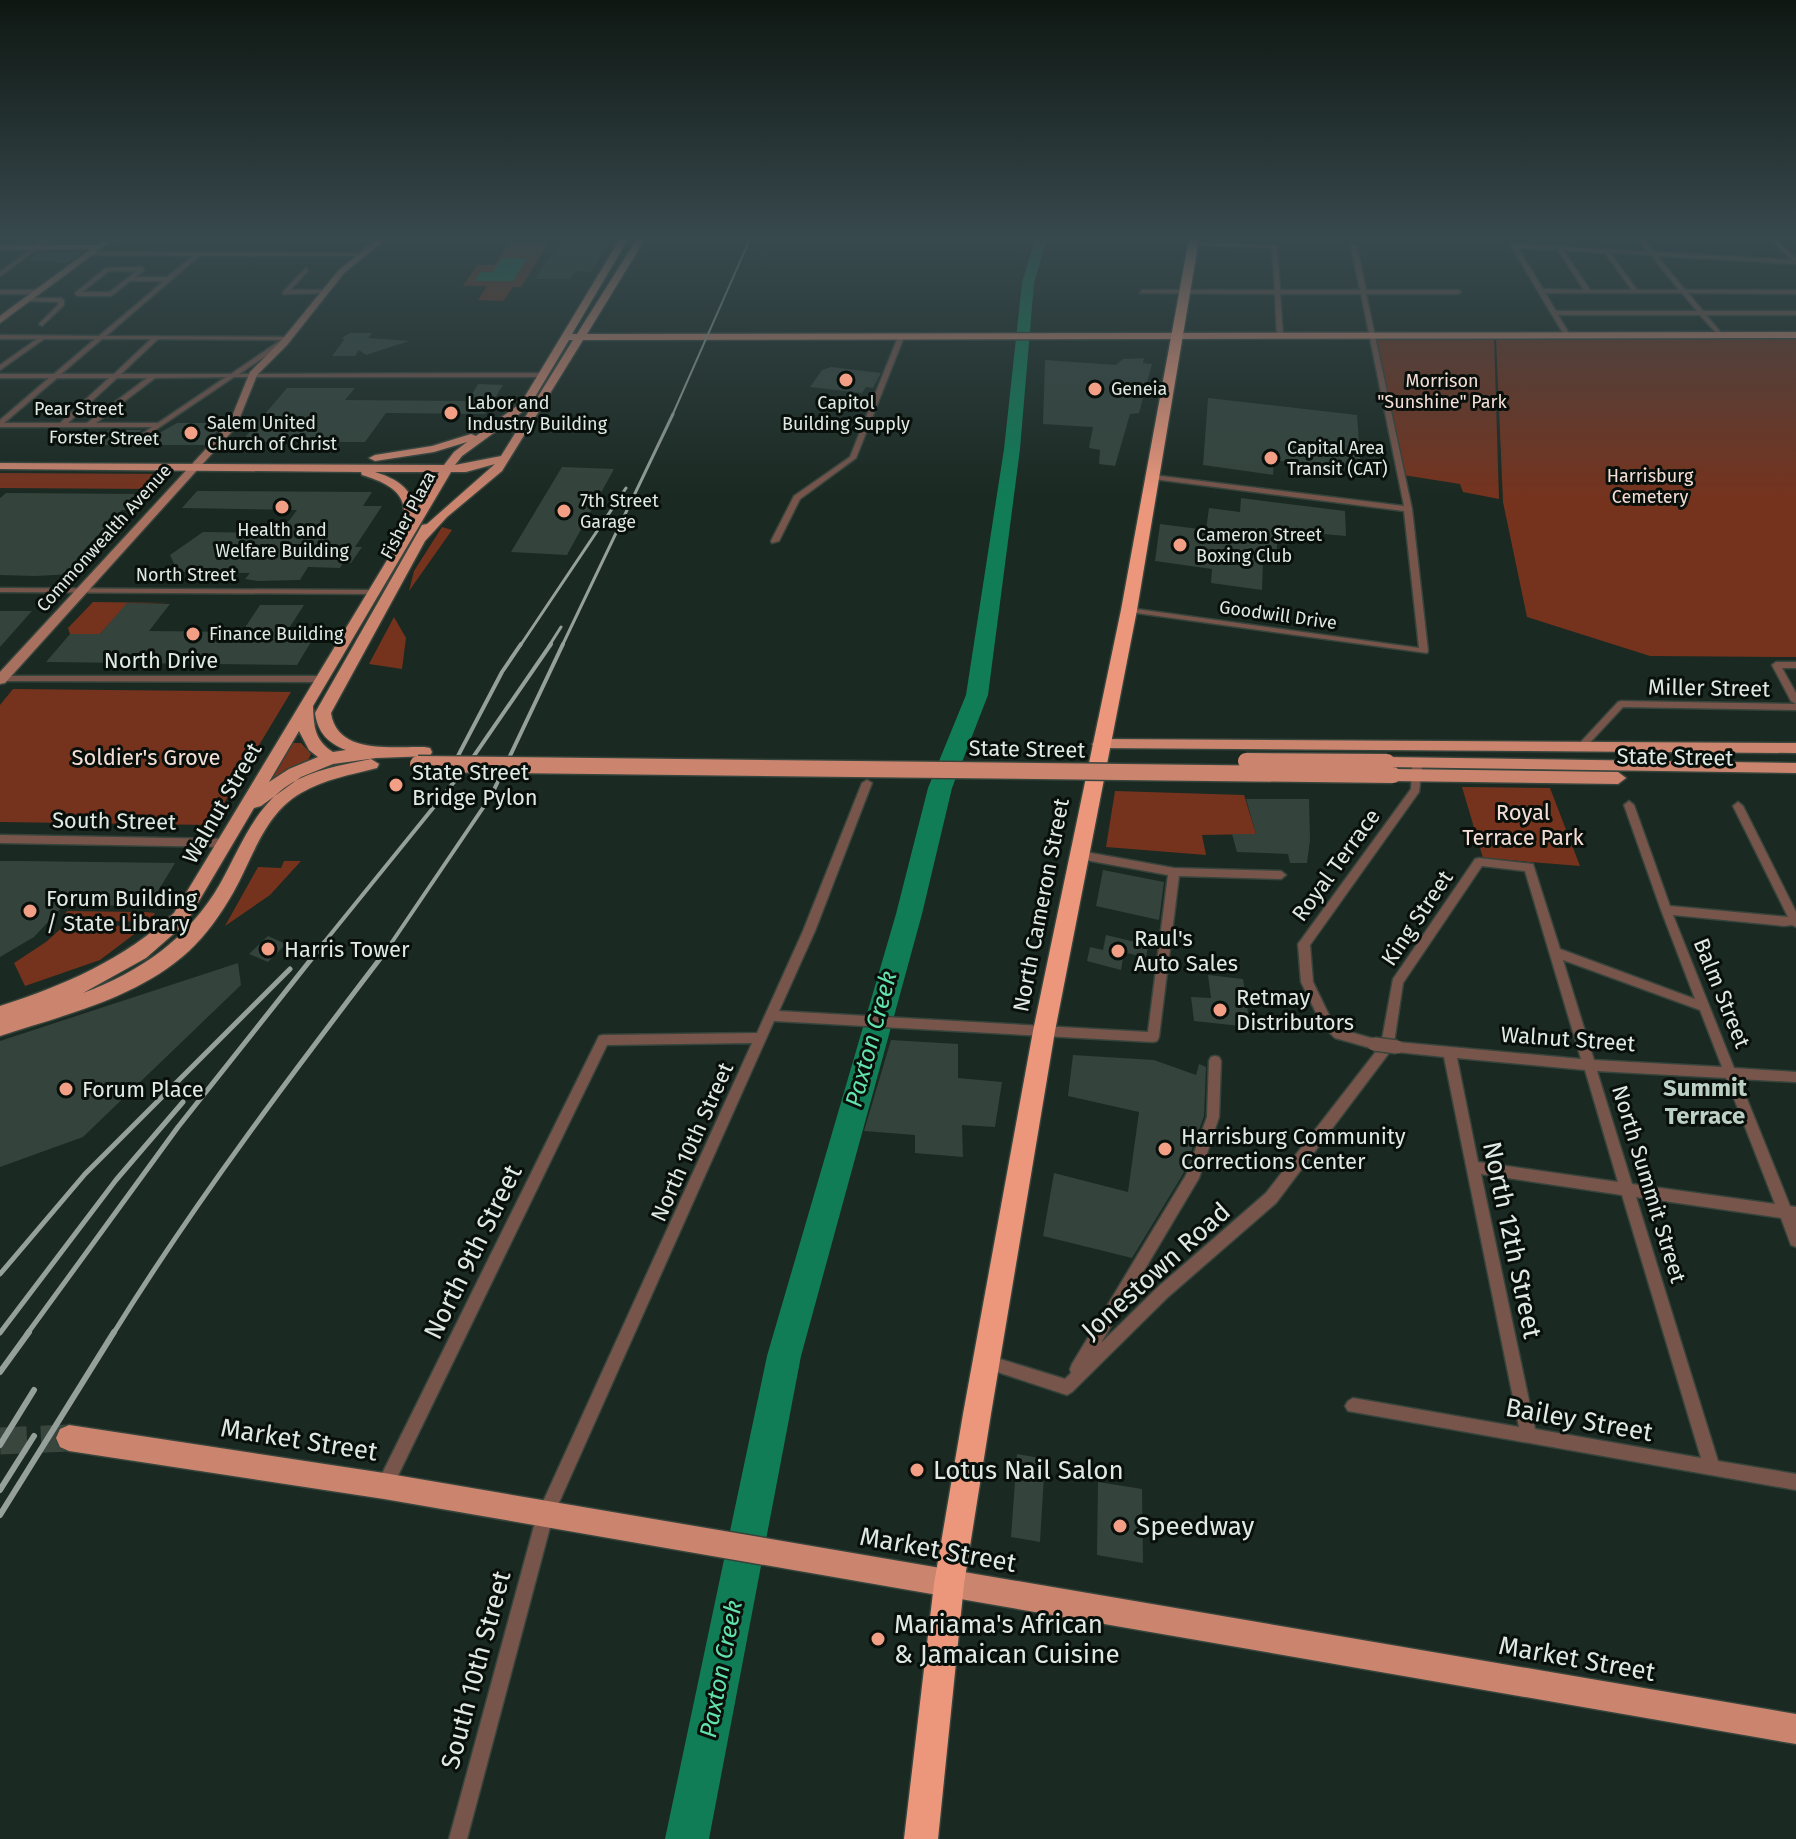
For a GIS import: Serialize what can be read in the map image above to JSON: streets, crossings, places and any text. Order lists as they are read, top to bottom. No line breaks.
{"streets":{"highway":["North Cameron Street"],"main road":["Forster Street","Fisher Plaza","Commonwealth Avenue","State Street","Walnut Street","Market Street"],"street":["Pear Street","North Street","Goodwill Drive","North Drive","Miller Street","South Street","Royal Terrace","King Street","Balm Street","North 10th Street","North Summit Street","North 12th Street","North 9th Street","Jonestown Road","Bailey Street","South 10th Street"]},"crossings":[["Forster Street","Fisher Plaza"],["Forster Street","Commonwealth Avenue"],["Fisher Plaza","North Street"],["Fisher Plaza","North Drive"],["Fisher Plaza","State Street"],["Fisher Plaza","Walnut Street"],["Commonwealth Avenue","North Street"],["Commonwealth Avenue","North Drive"],["Goodwill Drive","North Cameron Street"],["Miller Street","State Street"],["State Street","Walnut Street"],["State Street","Royal Terrace"],["State Street","North Cameron Street"],["Walnut Street","South Street"],["Walnut Street","Royal Terrace"],["Walnut Street","King Street"],["Walnut Street","Balm Street"],["Walnut Street","North Summit Street"],["Walnut Street","North 12th Street"],["Walnut Street","Jonestown Road"],["North Cameron Street","Market Street"],["King Street","North Summit Street"],["King Street","Jonestown Road"],["North 10th Street","North 9th Street"],["North 10th Street","Market Street"],["North 10th Street","South 10th Street"],["North Summit Street","Bailey Street"],["North 12th Street","Bailey Street"],["North 9th Street","Market Street"],["Market Street","South 10th Street"]],"districts":["Summit Terrace"],"water":["Paxton Creek"],"parks":["Morrison \"Sunshine\" Park","Harrisburg Cemetery","Soldier's Grove","Royal Terrace Park"],"places":["Capitol Building Supply","Geneia","Labor and Industry Building","Salem United Church of Christ","Capital Area Transit (CAT)","Health and Welfare Building","7th Street Garage","Cameron Street Boxing Club","Finance Building","State Street Bridge Pylon","Forum Building / State Library","Harris Tower","Raul's Auto Sales","Retmay Distributors","Forum Place","Harrisburg Community Corrections Center","Lotus Nail Salon","Speedway","Mariama's African & Jamaican Cuisine"]}
